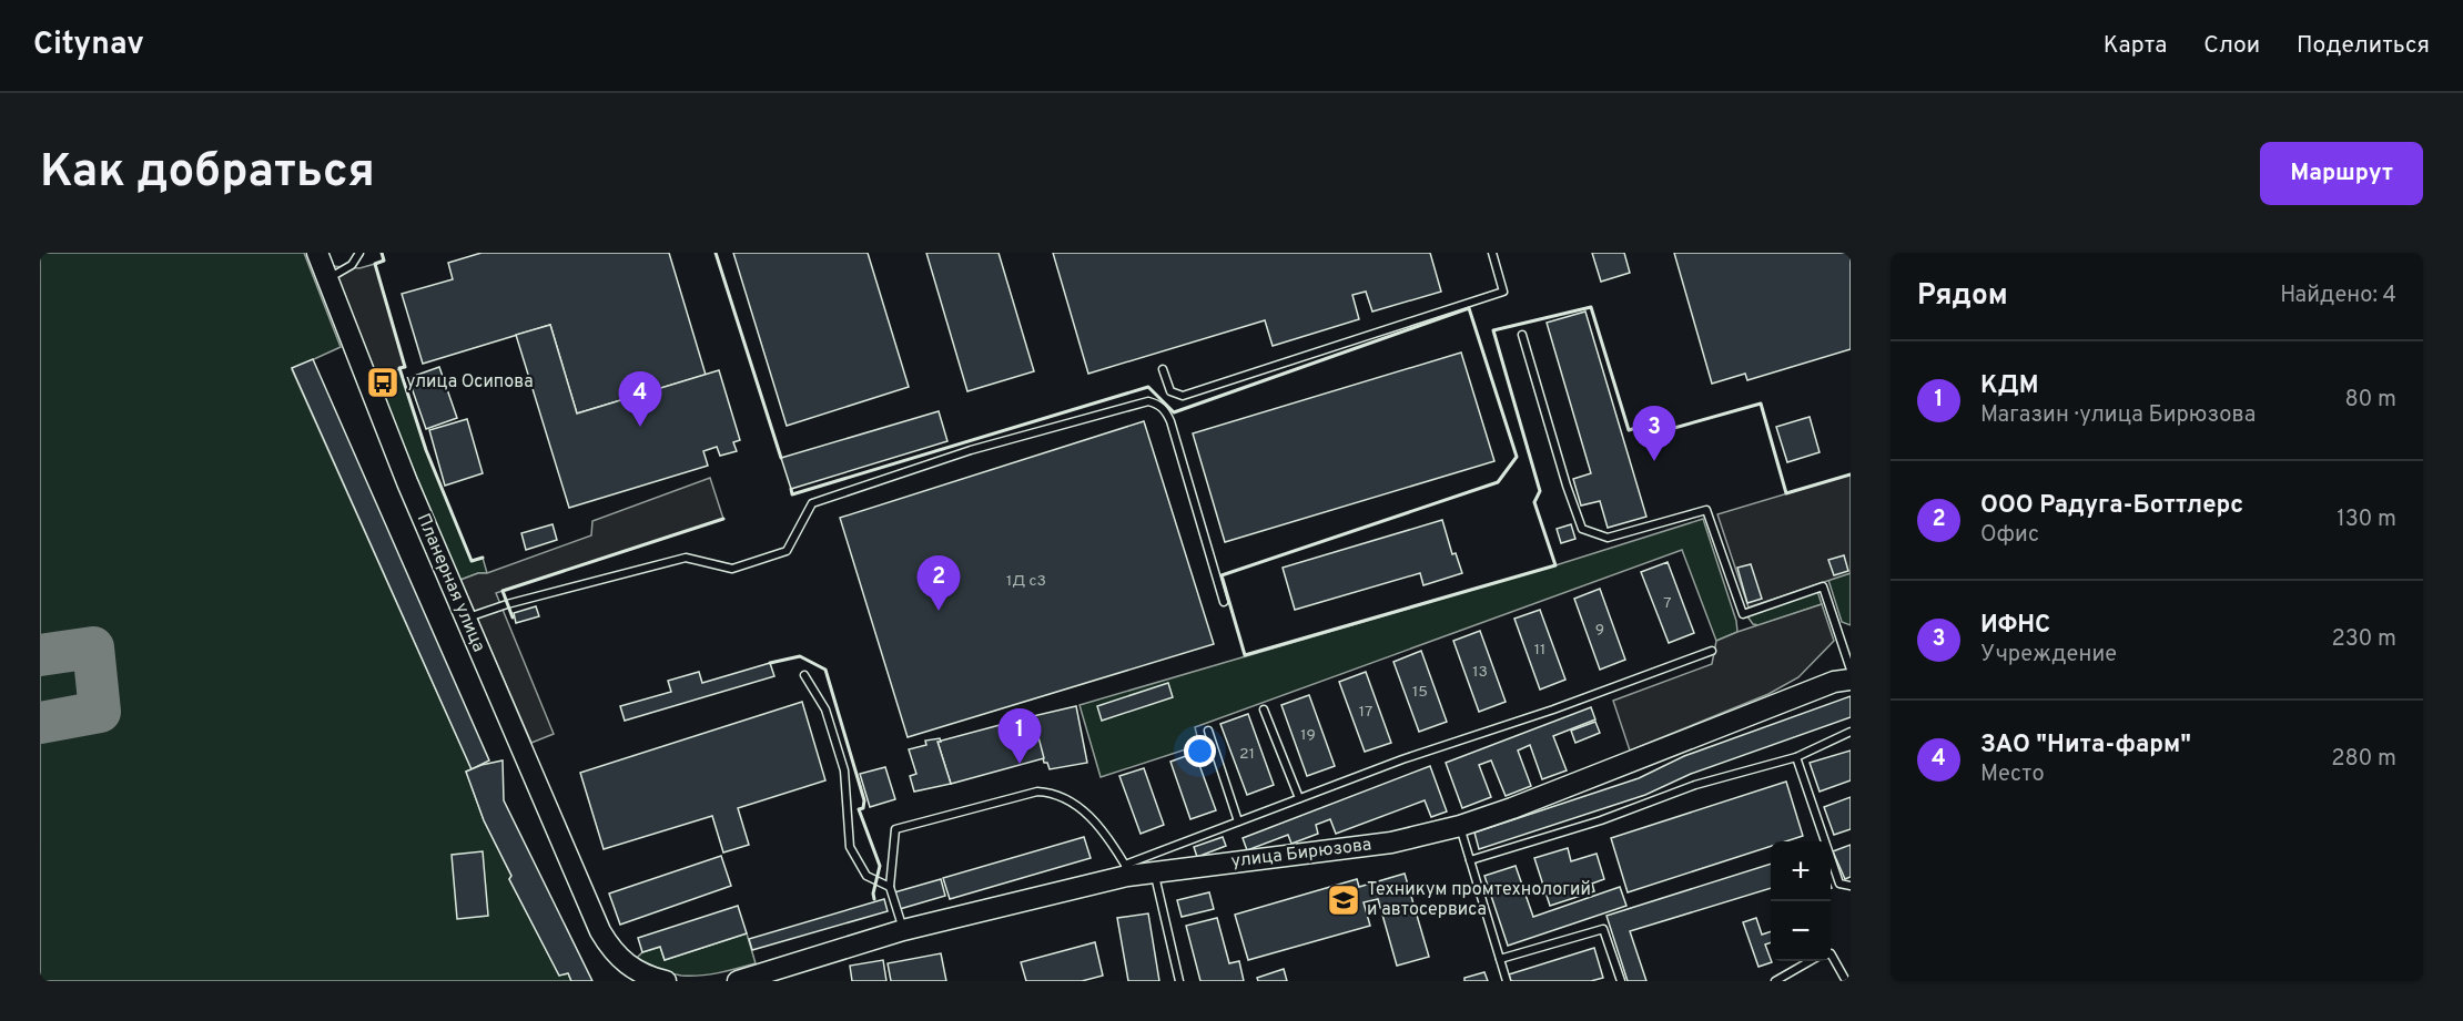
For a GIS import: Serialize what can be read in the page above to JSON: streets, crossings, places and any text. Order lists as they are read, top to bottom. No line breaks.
{"streets":{"main road":["Планерная улица","улица Бирюзова"]},"places":{"bus stop":["улица Осипова"],"school or university":["Техникум промтехнологий и автосервиса"]},"house_numbers":["1Д с3","7","9","11","13","15","17","19","21"],"page":{"header":"Citynav","nav":["Карта","Слои","Поделиться"],"buttons":"Маршрут","title":"Как добраться","heading":["Рядом","Найдено: 4"],"list":[{"mark":"1","name":"КДМ","note":"Магазин · улица Бирюзова","value":"80 m"},{"mark":"2","name":"ООО Радуга-Боттлерс","note":"Офис","value":"130 m"},{"mark":"3","name":"ИФНС","note":"Учреждение","value":"230 m"},{"mark":"4","name":"ЗАО \"Нита-фарм\"","note":"Место","value":"280 m"}],"pins":["4","3","2","1"],"map_buttons":["+","−"]}}
